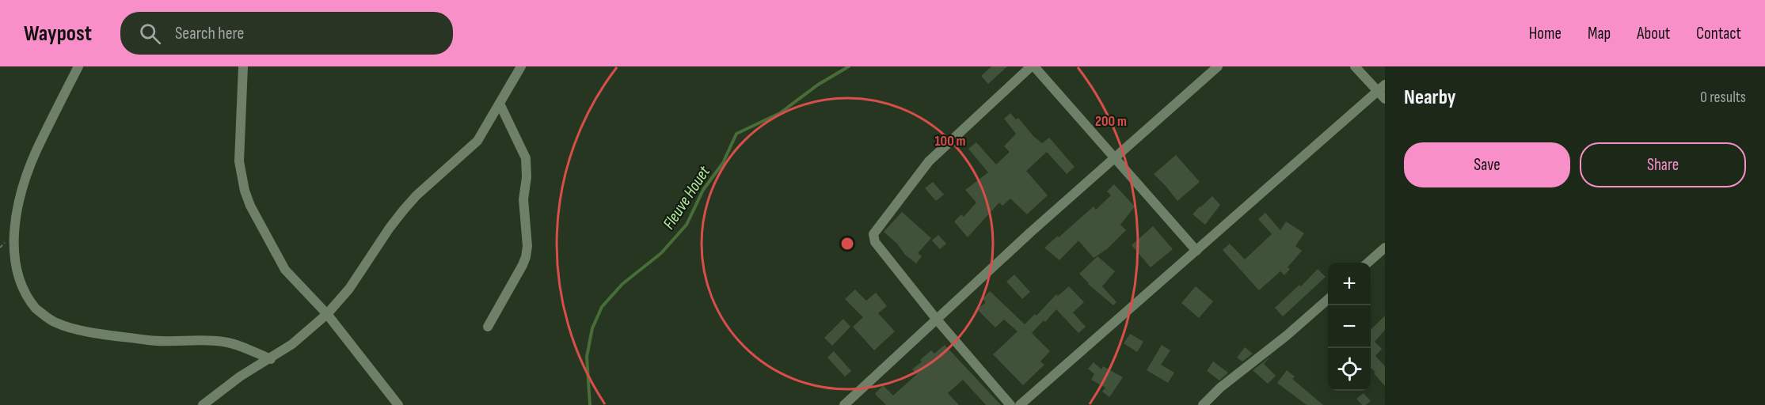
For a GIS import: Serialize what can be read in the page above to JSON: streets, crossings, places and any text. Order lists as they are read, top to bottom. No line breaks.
{"water":["Fleuve Houet"],"page":{"header":"Waypost","search":"Search here","nav":["Home","Map","About","Contact"],"heading":["Nearby","0 results"],"buttons":["Save","Share"],"map_buttons":["+","−"]},"rings":["200 m","100 m"]}
